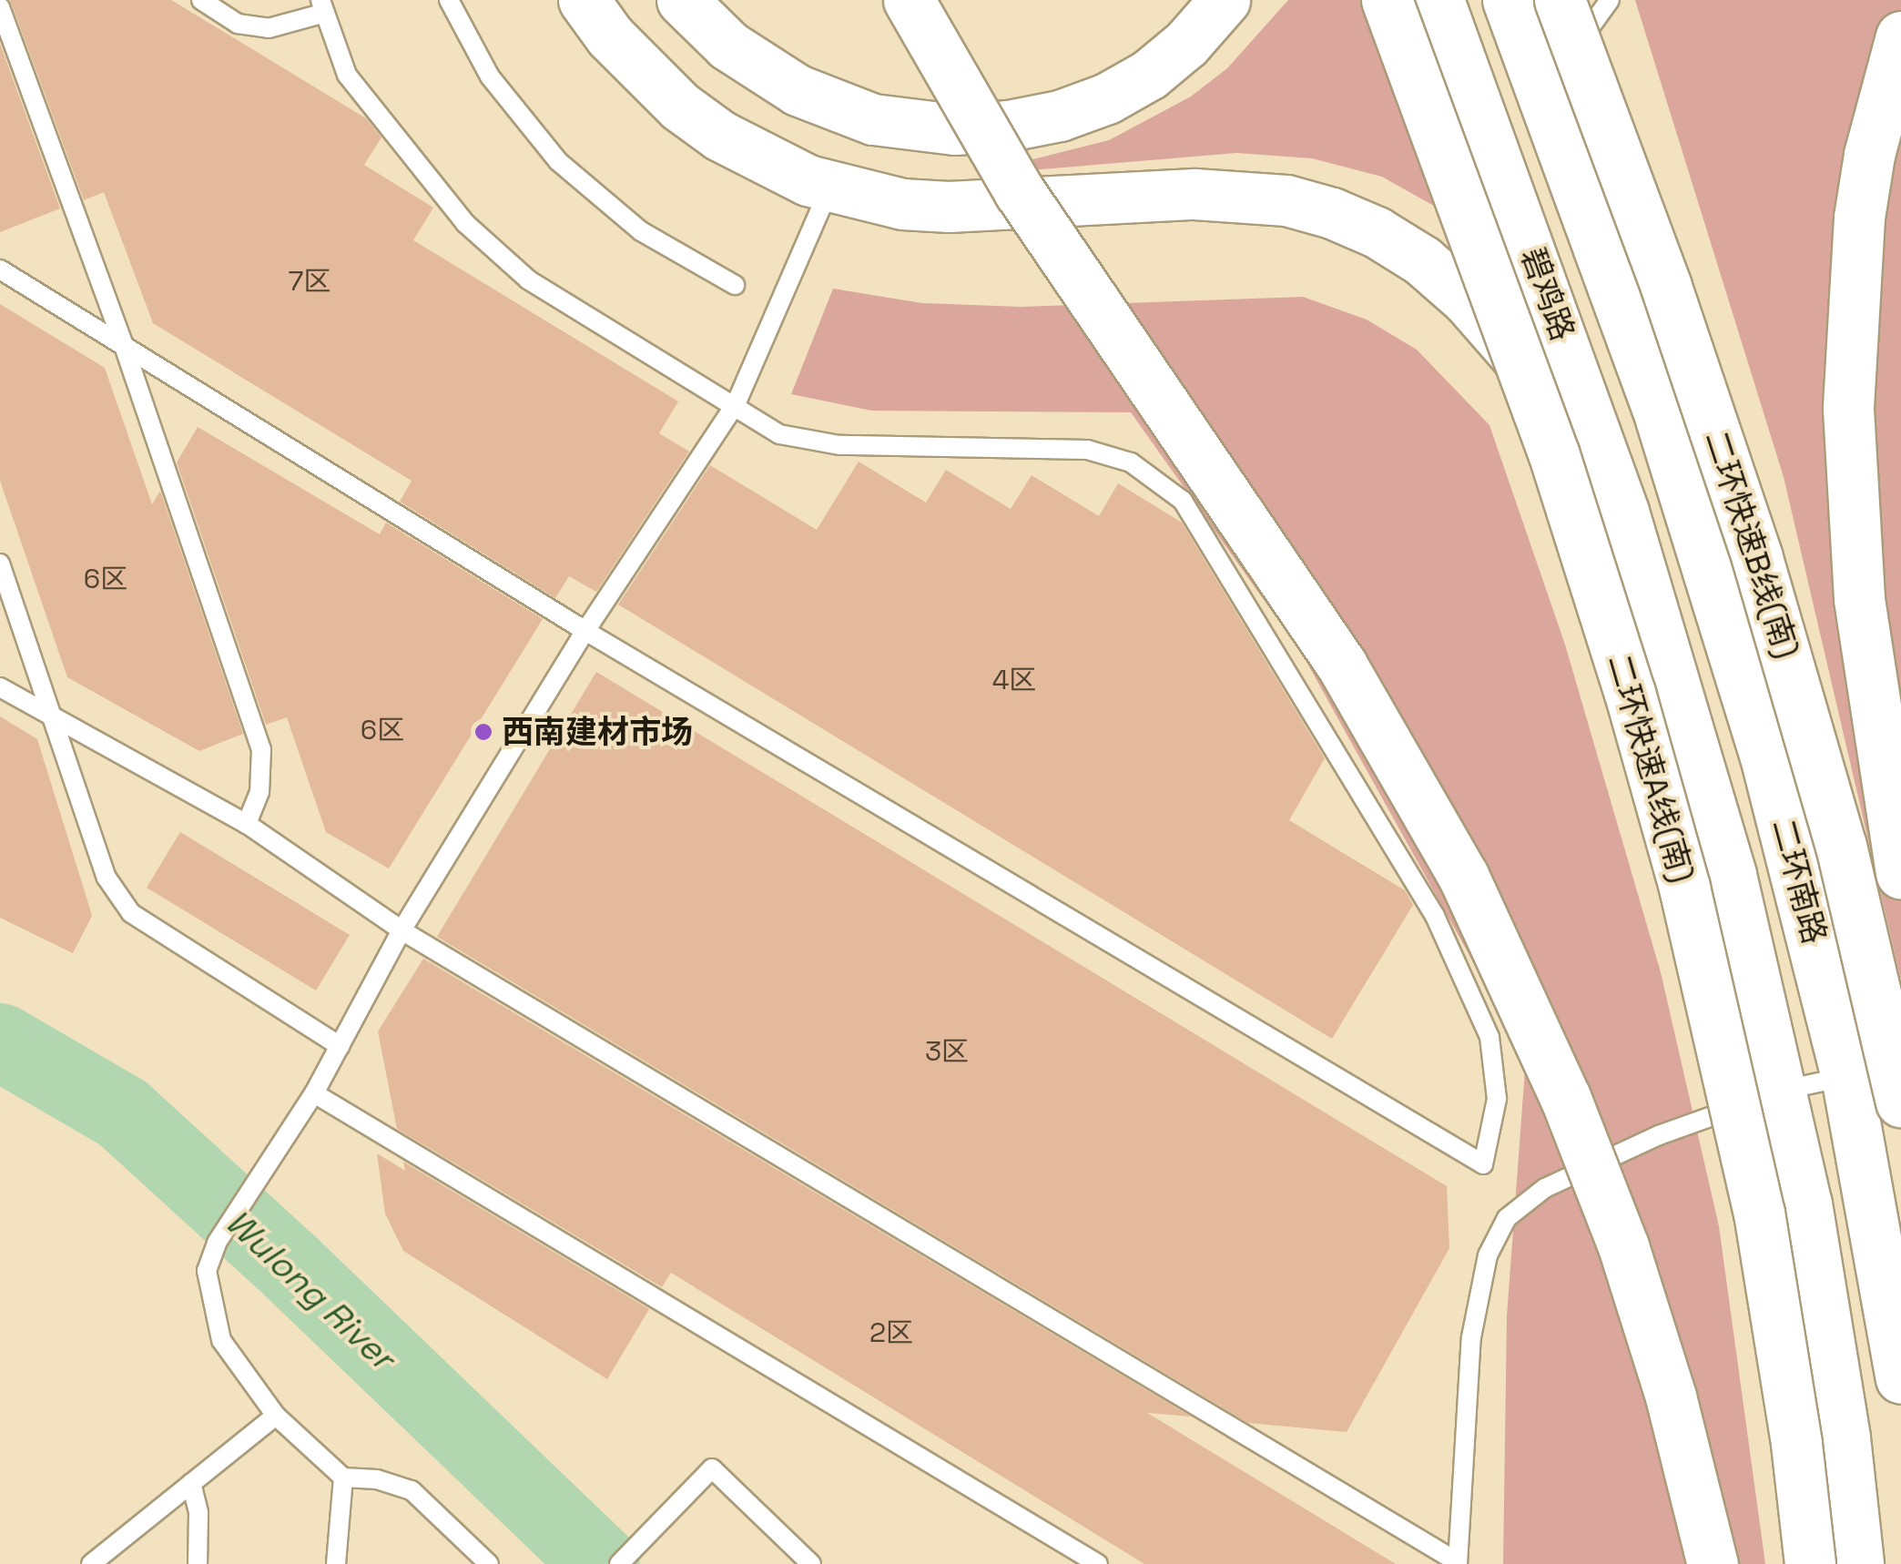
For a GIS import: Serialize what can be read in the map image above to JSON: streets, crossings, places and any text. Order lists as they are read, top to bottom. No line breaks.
{"streets":{"main road":["碧鸡路","二环快速B线(南)","二环快速A线(南)","二环南路"]},"crossings":[["碧鸡路","二环南路"]],"water":["Wulong River"],"places":["西南建材市场"],"house_numbers":["7区","6区","4区","6区","3区","2区"]}
